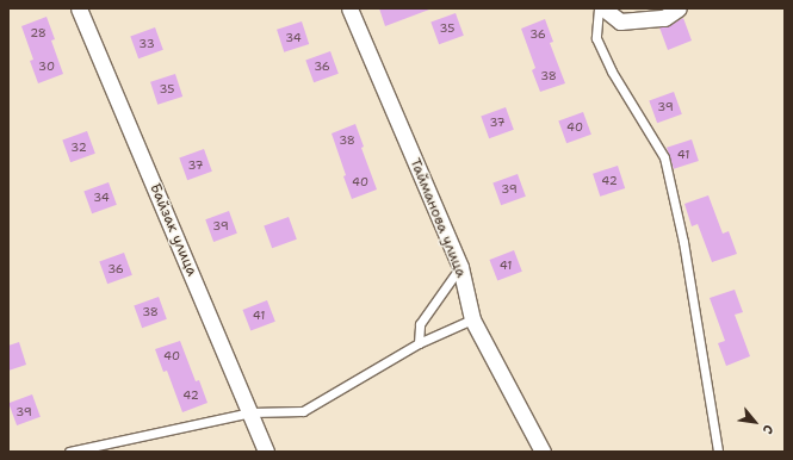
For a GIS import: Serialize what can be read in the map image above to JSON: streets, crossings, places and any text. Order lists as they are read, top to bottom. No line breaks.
{"streets":{"street":["Тайманова улица","Байзак улица"]},"house_numbers":["35","28","36","34","33","30","36","38","35","39","37","40","38","32","41","37","42","40","39","34","39","41","36","38","41","40","42","39"],"north":"bottom right"}
